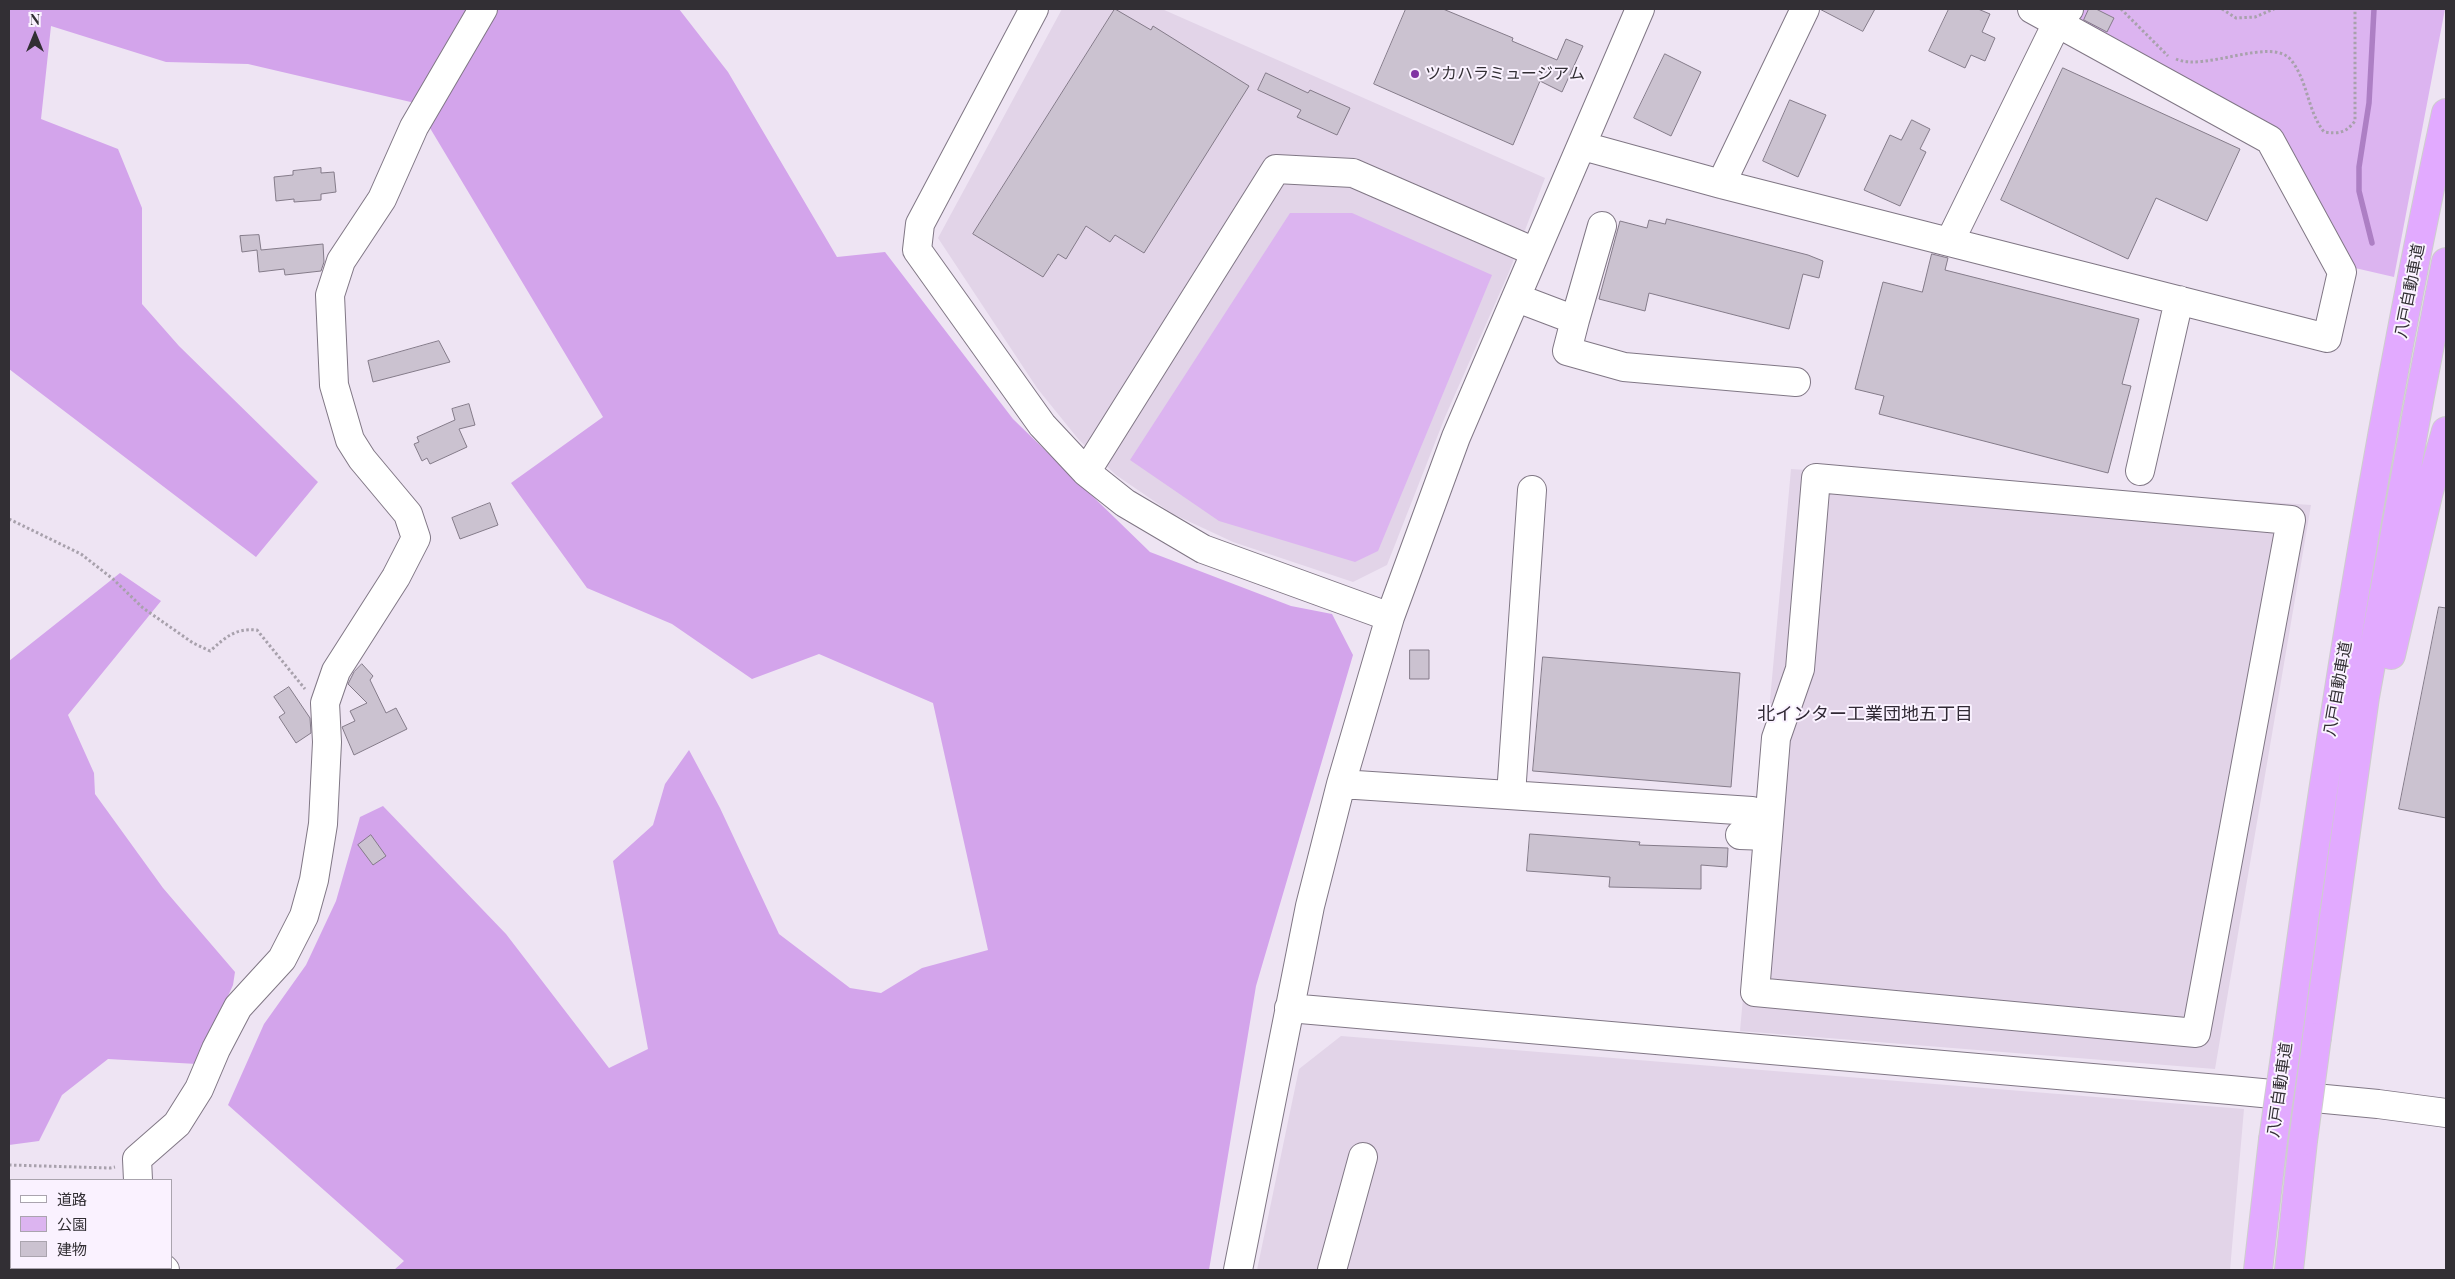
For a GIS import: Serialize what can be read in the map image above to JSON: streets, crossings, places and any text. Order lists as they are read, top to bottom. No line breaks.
{"streets":{"highway":["八戸自動車道"]},"districts":["北インター工業団地五丁目"],"places":["ツカハラミュージアム"],"legend":["道路","公園","建物"],"north":"top"}
